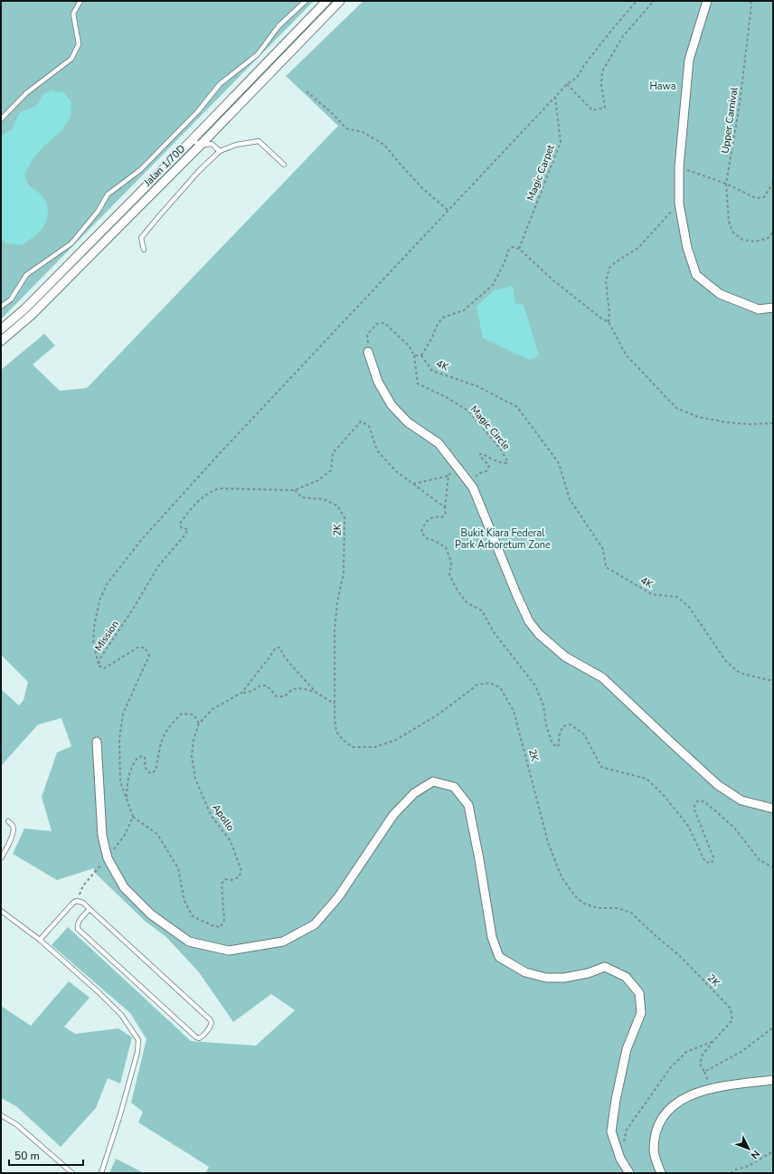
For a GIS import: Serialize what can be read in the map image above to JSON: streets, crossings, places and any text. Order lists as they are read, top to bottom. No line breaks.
{"streets":{"street":["Jalan 1/70D"],"path":["Upper Carnival","Magic Carpet","4K","Magic Circle","2K","Mission","Apollo"]},"crossings":[["2K","Mission"],["2K","Apollo"],["Mission","Apollo"]],"parks":["Hawa","Bukit Kiara Federal Park Arboretum Zone"],"scale_bar":"50 m","north":"bottom right"}
